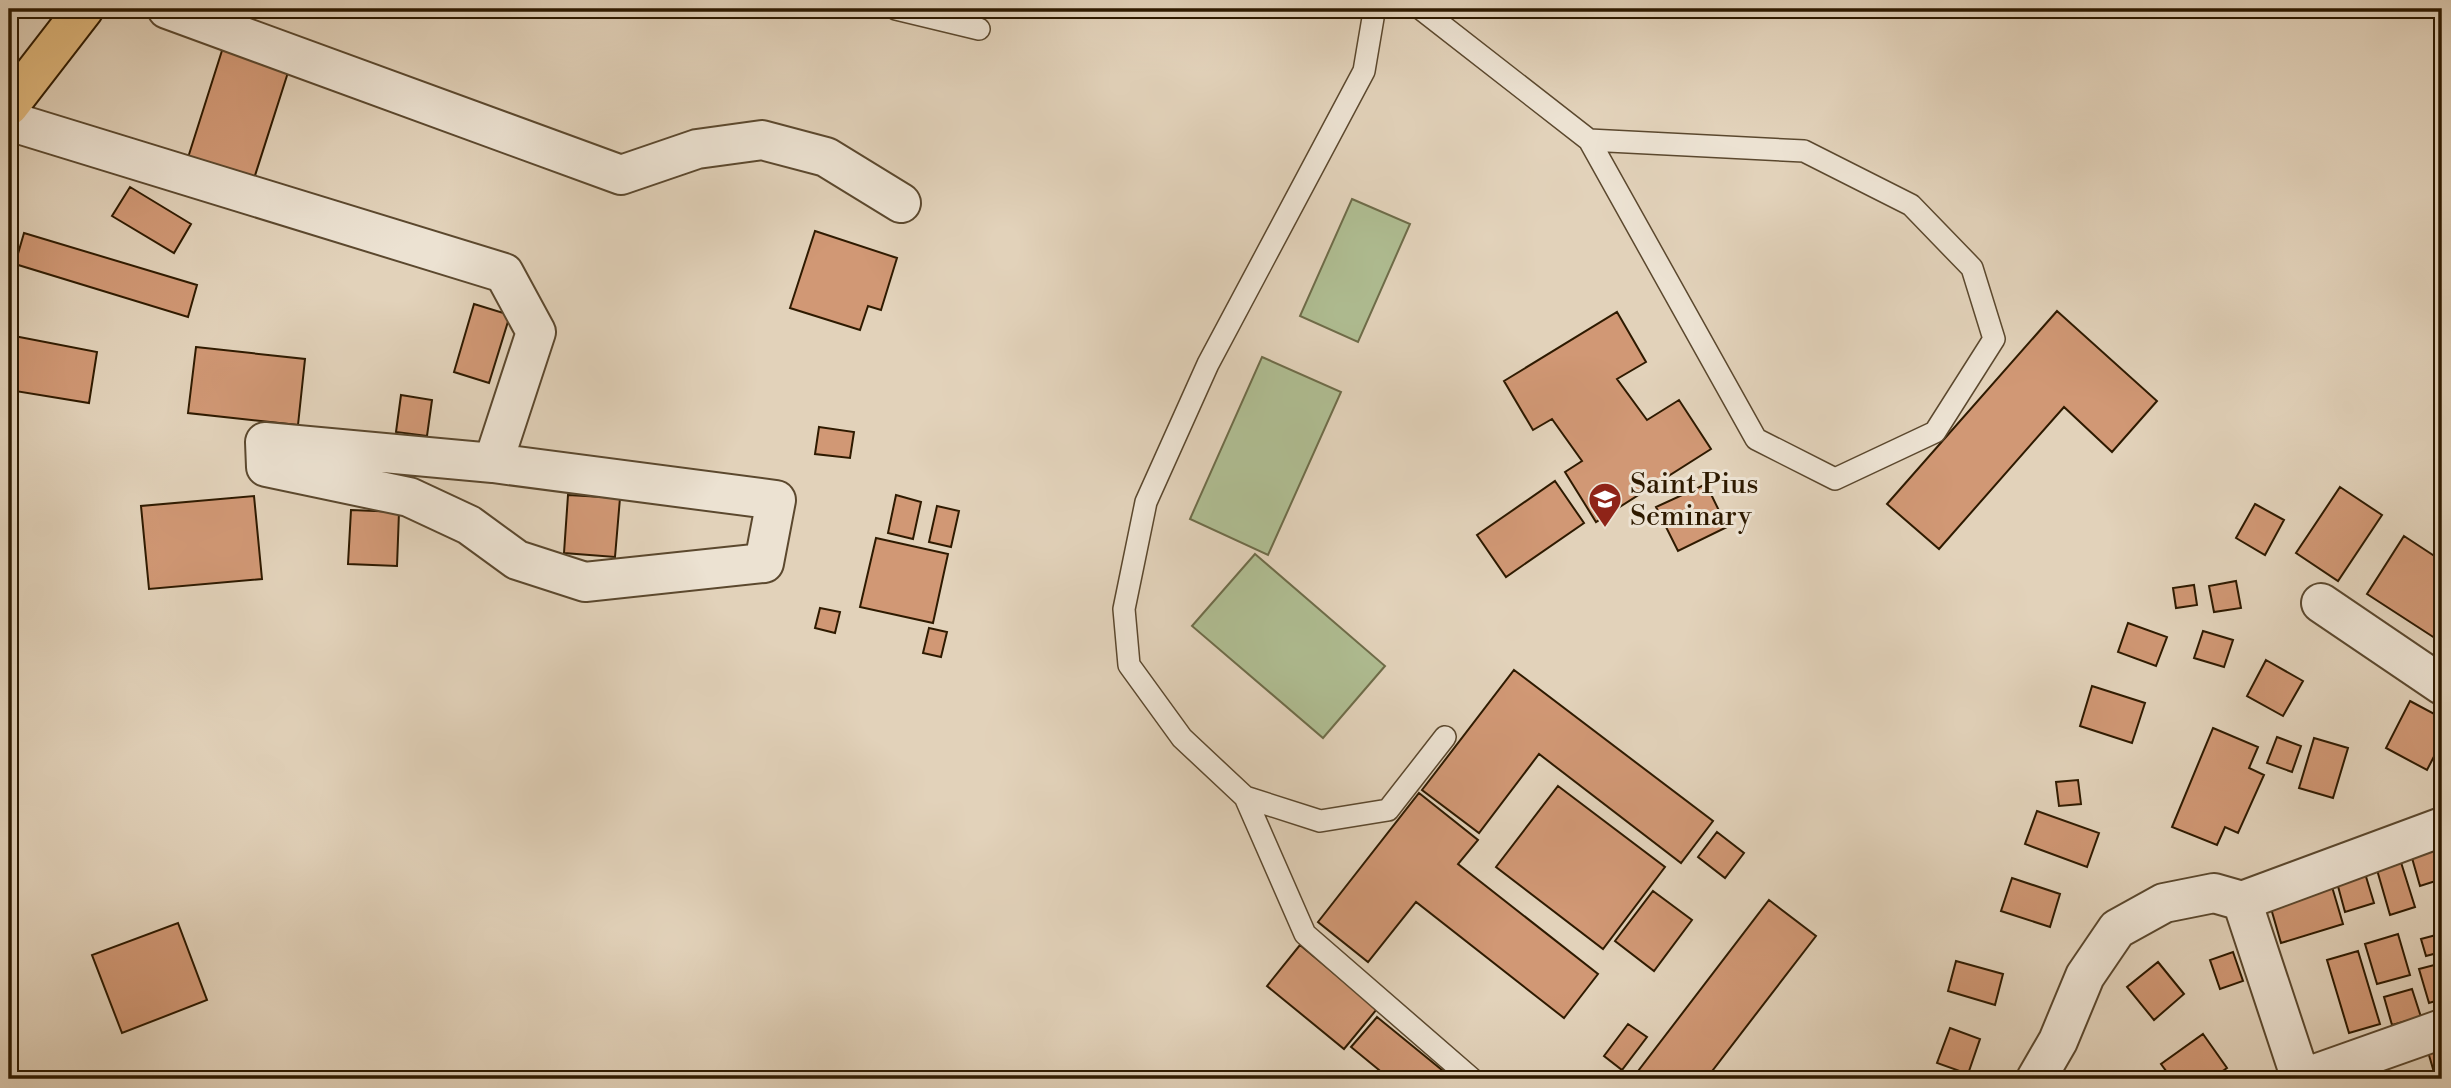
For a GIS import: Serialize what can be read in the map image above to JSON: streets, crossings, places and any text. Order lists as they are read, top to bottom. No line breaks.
{"places":{"school or university":["Saint Pius Seminary"]}}
